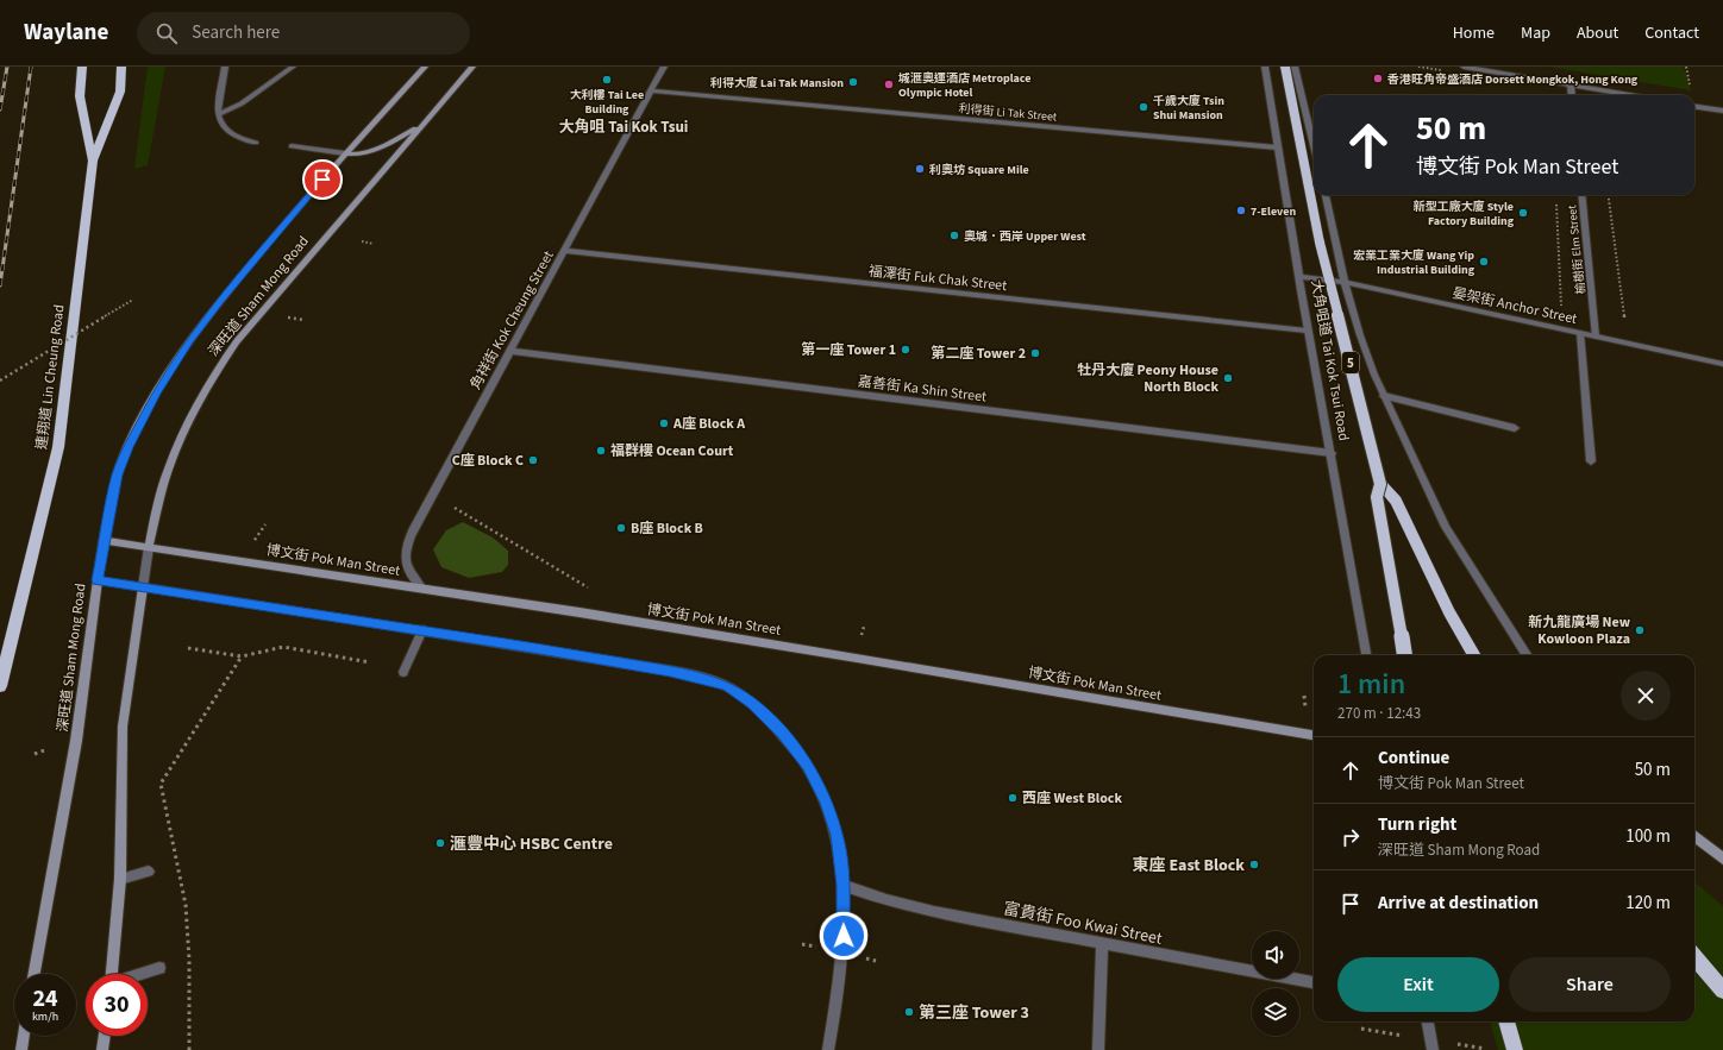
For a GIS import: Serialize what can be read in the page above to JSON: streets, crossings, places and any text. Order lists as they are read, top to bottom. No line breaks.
{"streets":{"highway":["5","連翔道 Lin Cheung Road"],"main road":["深旺道 Sham Mong Road","博文街 Pok Man Street"],"street":["利得街 Li Tak Street","榆樹街 Elm Street","福澤街 Fuk Chak Street","晏架街 Anchor Street","角祥街 Kok Cheung Street","大角咀道 Tai Kok Tsui Road","嘉善街 Ka Shin Street","富貴街 Foo Kwai Street"]},"crossings":[["利得街 Li Tak Street","角祥街 Kok Cheung Street"],["利得街 Li Tak Street","大角咀道 Tai Kok Tsui Road"],["榆樹街 Elm Street","晏架街 Anchor Street"],["福澤街 Fuk Chak Street","角祥街 Kok Cheung Street"],["福澤街 Fuk Chak Street","大角咀道 Tai Kok Tsui Road"],["深旺道 Sham Mong Road","博文街 Pok Man Street"],["晏架街 Anchor Street","大角咀道 Tai Kok Tsui Road"],["角祥街 Kok Cheung Street","嘉善街 Ka Shin Street"],["角祥街 Kok Cheung Street","博文街 Pok Man Street"],["大角咀道 Tai Kok Tsui Road","嘉善街 Ka Shin Street"]],"districts":["大角咀 Tai Kok Tsui"],"places":["香港旺角帝盛酒店 Dorsett Mongkok, Hong Kong","大利樓 Tai Lee Building","利得大廈 Lai Tak Mansion","城滙奧運酒店 Metroplace Olympic Hotel","千歲大廈 Tsin Shui Mansion","利奧坊 Square Mile","7-Eleven","新型工廠大廈 Style Factory Building","奧城．西岸 Upper West","宏業工業大廈 Wang Yip Industrial Building","第一座 Tower 1","第二座 Tower 2","牡丹大廈 Peony House North Block","A座 Block A","福群樓 Ocean Court","C座 Block C","B座 Block B","新九龍廣場 New Kowloon Plaza","西座 West Block","滙豐中心 HSBC Centre","東座 East Block","第三座 Tower 3"],"page":{"header":"Waylane","search":"Search here","nav":["Home","Map","About","Contact"],"turn":["50 m","博文街 Pok Man Street"],"heading":["1 min","270 m · 12:43"],"list":[{"name":"Continue","note":"博文街 Pok Man Street","value":"50 m"},{"name":"Turn right","note":"深旺道 Sham Mong Road","value":"100 m"},{"name":"Arrive at destination","value":"120 m"}],"buttons":["Exit","Share"],"speed":"24 km/h","limit":"30"}}
